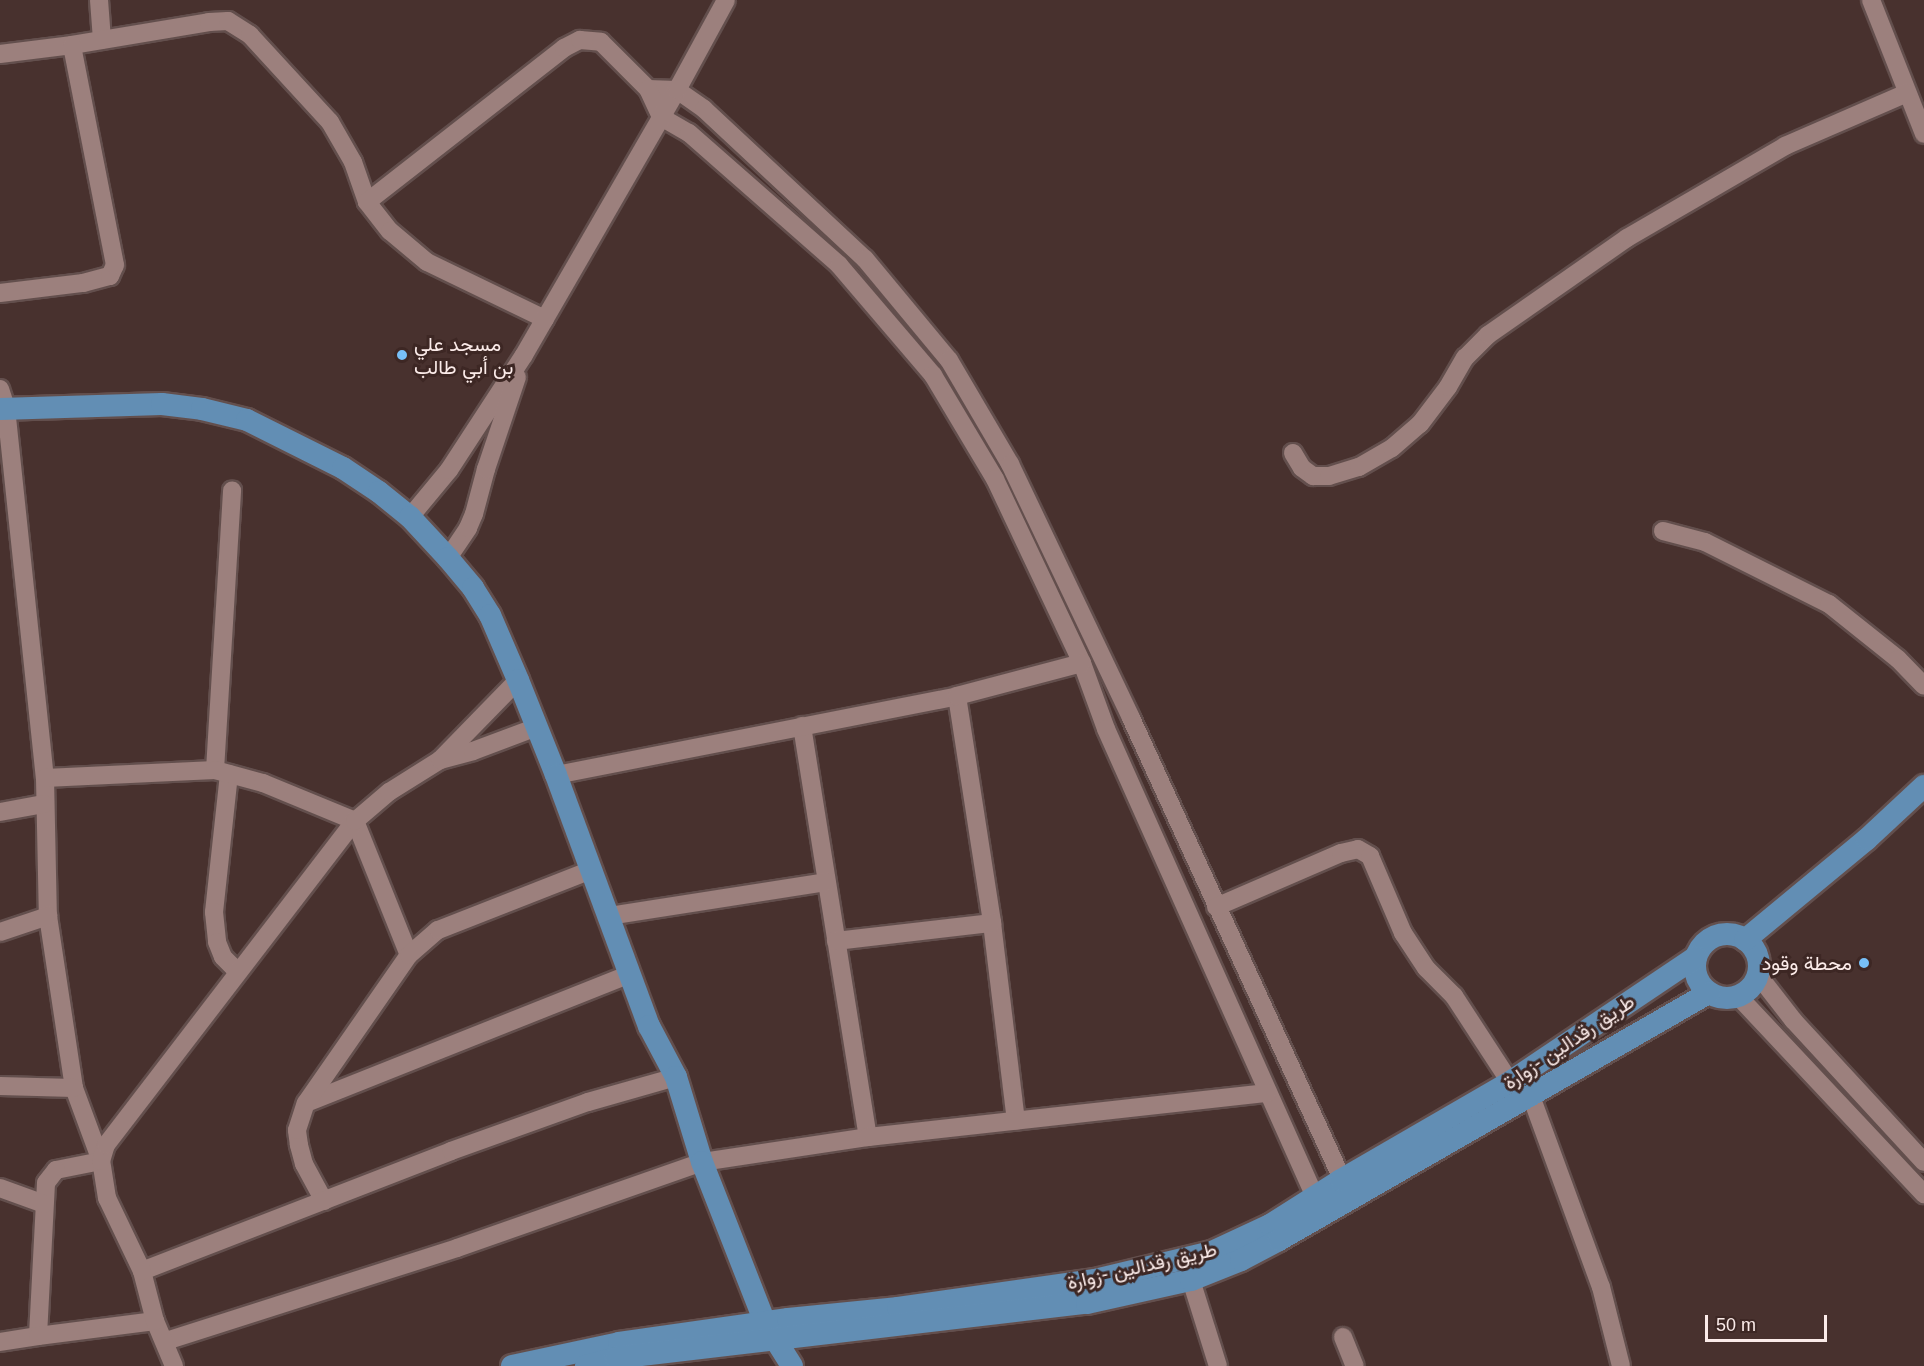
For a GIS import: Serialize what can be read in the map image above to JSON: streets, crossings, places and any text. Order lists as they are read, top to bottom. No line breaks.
{"streets":{"main road":["طريق رقدالين -زوارة"]},"places":["مسجد علي بن أبي طالب","محطة وقود"],"scale_bar":"50 m"}
